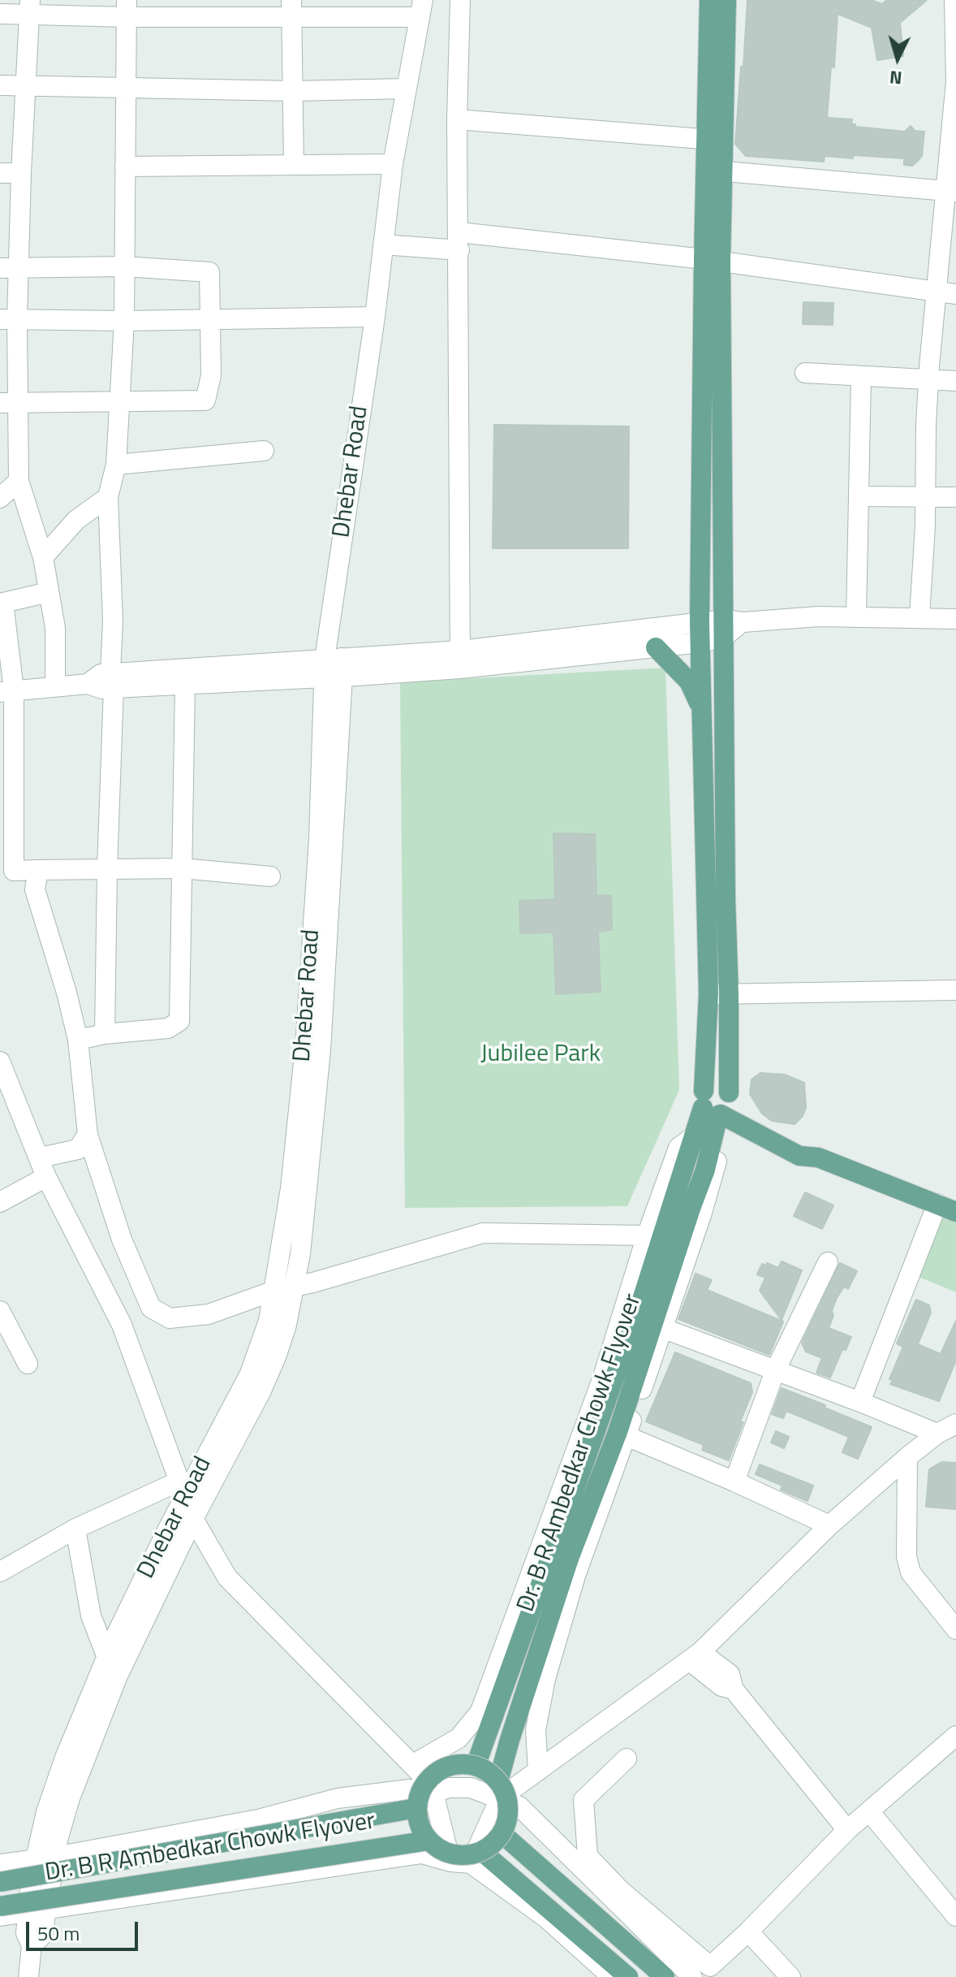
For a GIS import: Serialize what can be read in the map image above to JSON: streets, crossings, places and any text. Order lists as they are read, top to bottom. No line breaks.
{"streets":{"main road":["Dr. B R Ambedkar Chowk Flyover"],"street":["Dhebar Road"]},"parks":["Jubilee Park"],"scale_bar":"50 m","north":"bottom"}
